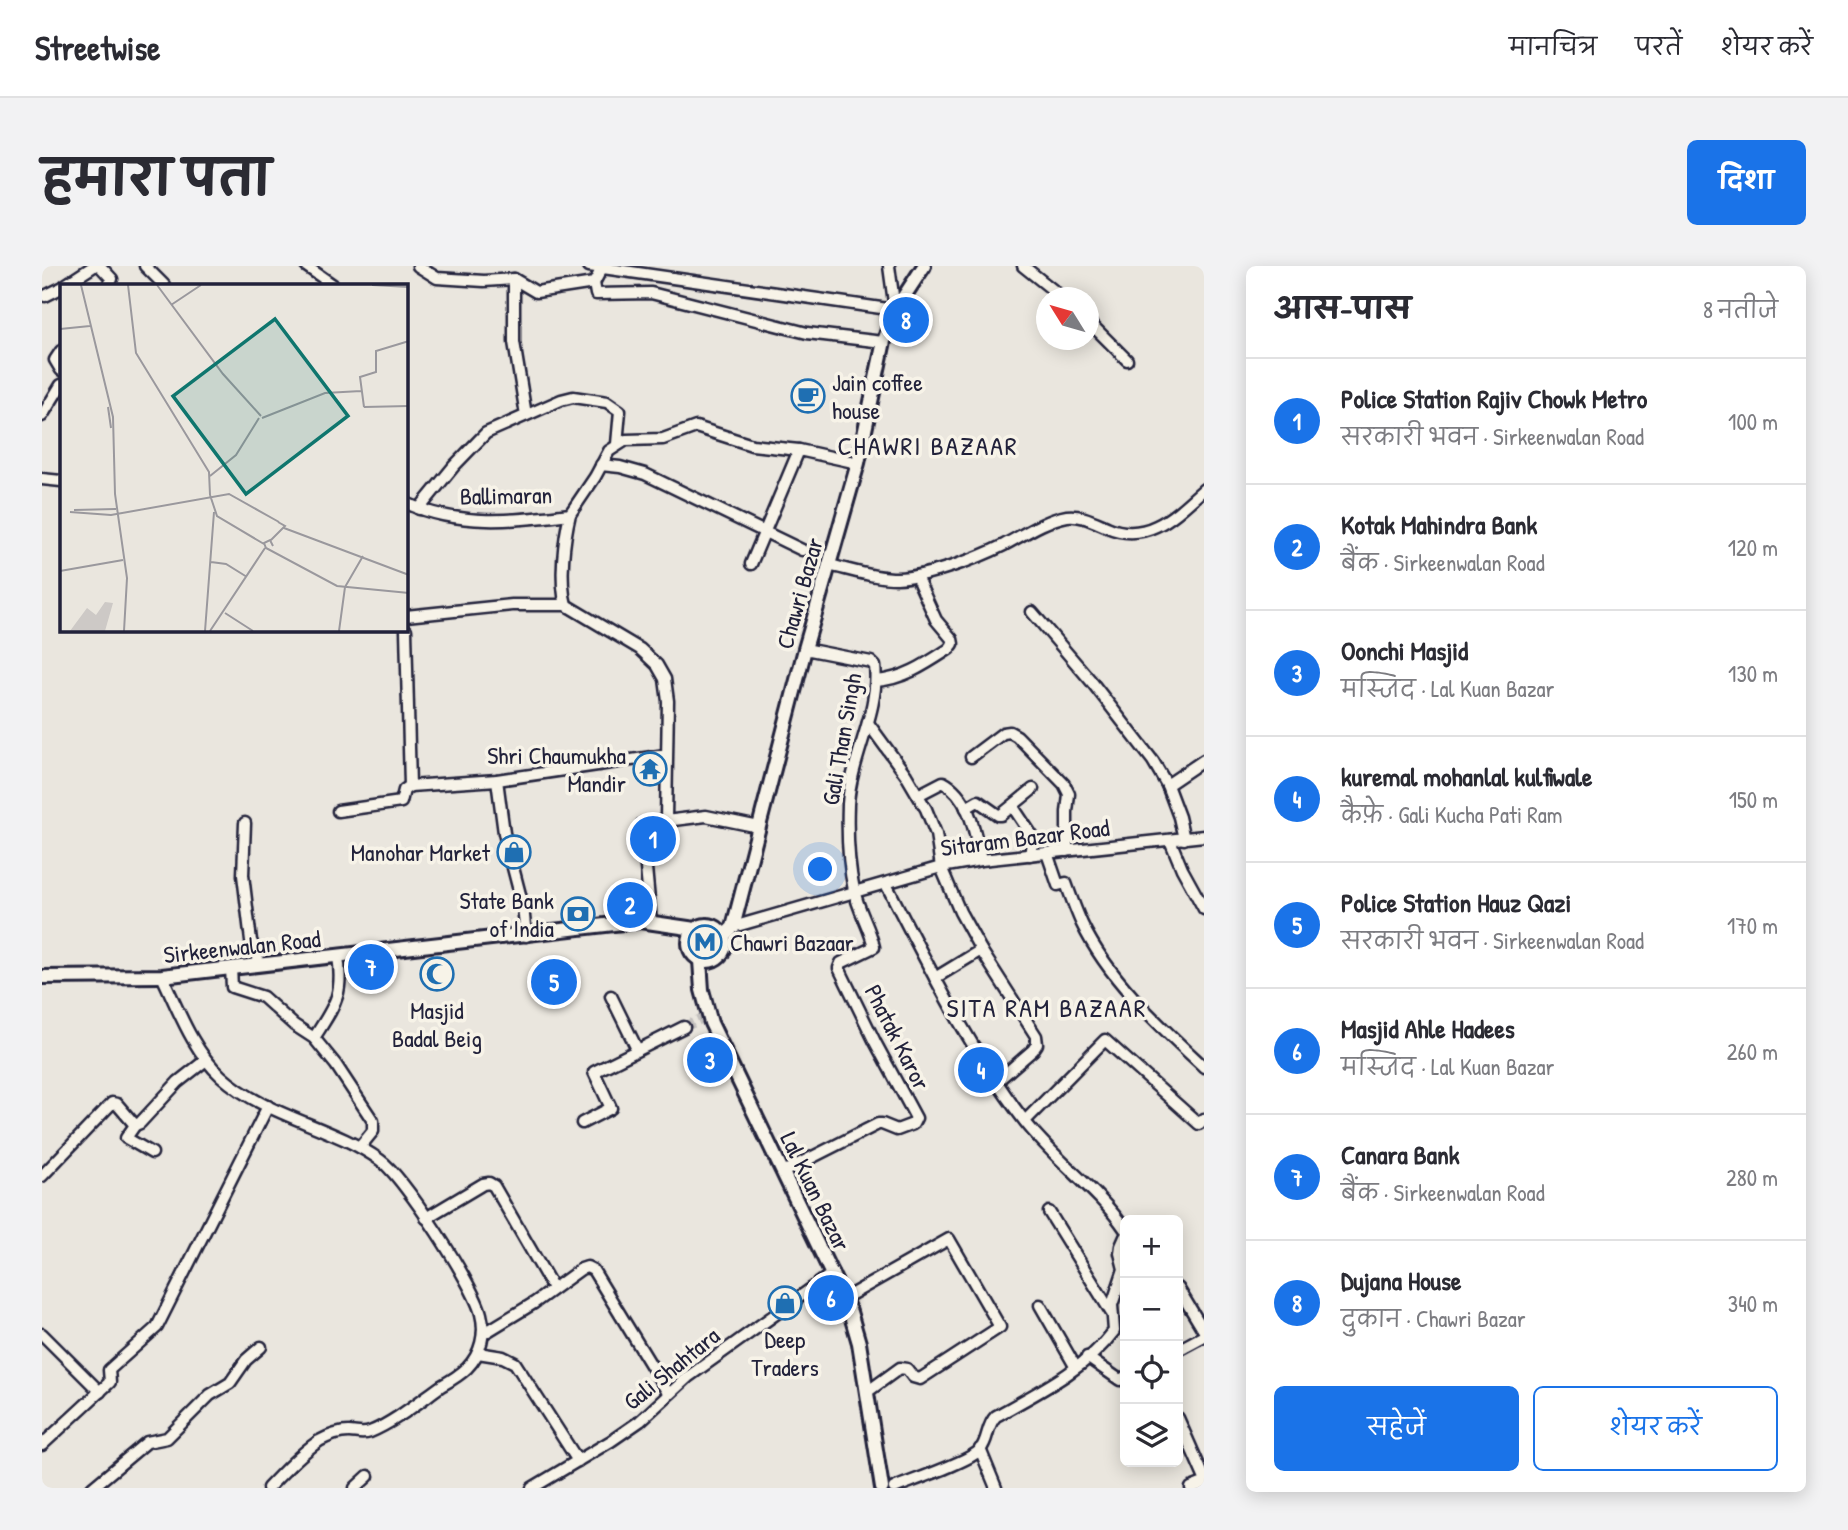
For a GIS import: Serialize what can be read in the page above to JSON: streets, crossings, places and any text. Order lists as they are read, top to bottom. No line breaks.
{"streets":{"street":["Ballimaran","Chawri Bazar","Gali Than Singh","Sitaram Bazar Road","Sirkeenwalan Road","Phatak Karor","Lal Kuan Bazar","Gali Shahtara"]},"crossings":[["Chawri Bazar","Gali Than Singh"],["Chawri Bazar","Sitaram Bazar Road"],["Chawri Bazar","Sirkeenwalan Road"],["Chawri Bazar","Lal Kuan Bazar"],["Gali Than Singh","Sitaram Bazar Road"],["Gali Than Singh","Phatak Karor"],["Sitaram Bazar Road","Sirkeenwalan Road"],["Sitaram Bazar Road","Phatak Karor"],["Sitaram Bazar Road","Lal Kuan Bazar"],["Sirkeenwalan Road","Lal Kuan Bazar"],["Phatak Karor","Lal Kuan Bazar"],["Lal Kuan Bazar","Gali Shahtara"]],"districts":["CHAWRI BAZAAR","SITA RAM BAZAAR"],"places":{"cafe":["Jain coffee house"],"temple":["Shri Chaumukha Mandir"],"shop":["Manohar Market","Deep Traders"],"bank":["State Bank of India"],"metro station":["Chawri Bazaar"],"mosque":["Masjid Badal Beig"]},"north":"top left","page":{"header":"Streetwise","nav":["मानचित्र","परतें","शेयर करें"],"title":"हमारा पता","buttons":["दिशा",["सहेजें","शेयर करें"]],"heading":["आस-पास","8 नतीजे"],"pins":["8","1","2","7","5","3","4","6"],"list":[{"mark":"1","name":"Police Station Rajiv Chowk Metro","note":"सरकारी भवन · Sirkeenwalan Road","value":"100 m"},{"mark":"2","name":"Kotak Mahindra Bank","note":"बैंक · Sirkeenwalan Road","value":"120 m"},{"mark":"3","name":"Oonchi Masjid","note":"मस्जिद · Lal Kuan Bazar","value":"130 m"},{"mark":"4","name":"kuremal mohanlal kulfiwale","note":"कैफ़े · Gali Kucha Pati Ram","value":"150 m"},{"mark":"5","name":"Police Station Hauz Qazi","note":"सरकारी भवन · Sirkeenwalan Road","value":"170 m"},{"mark":"6","name":"Masjid Ahle Hadees","note":"मस्जिद · Lal Kuan Bazar","value":"260 m"},{"mark":"7","name":"Canara Bank","note":"बैंक · Sirkeenwalan Road","value":"280 m"},{"mark":"8","name":"Dujana House","note":"दुकान · Chawri Bazar","value":"340 m"}],"map_buttons":["+","−"]}}
